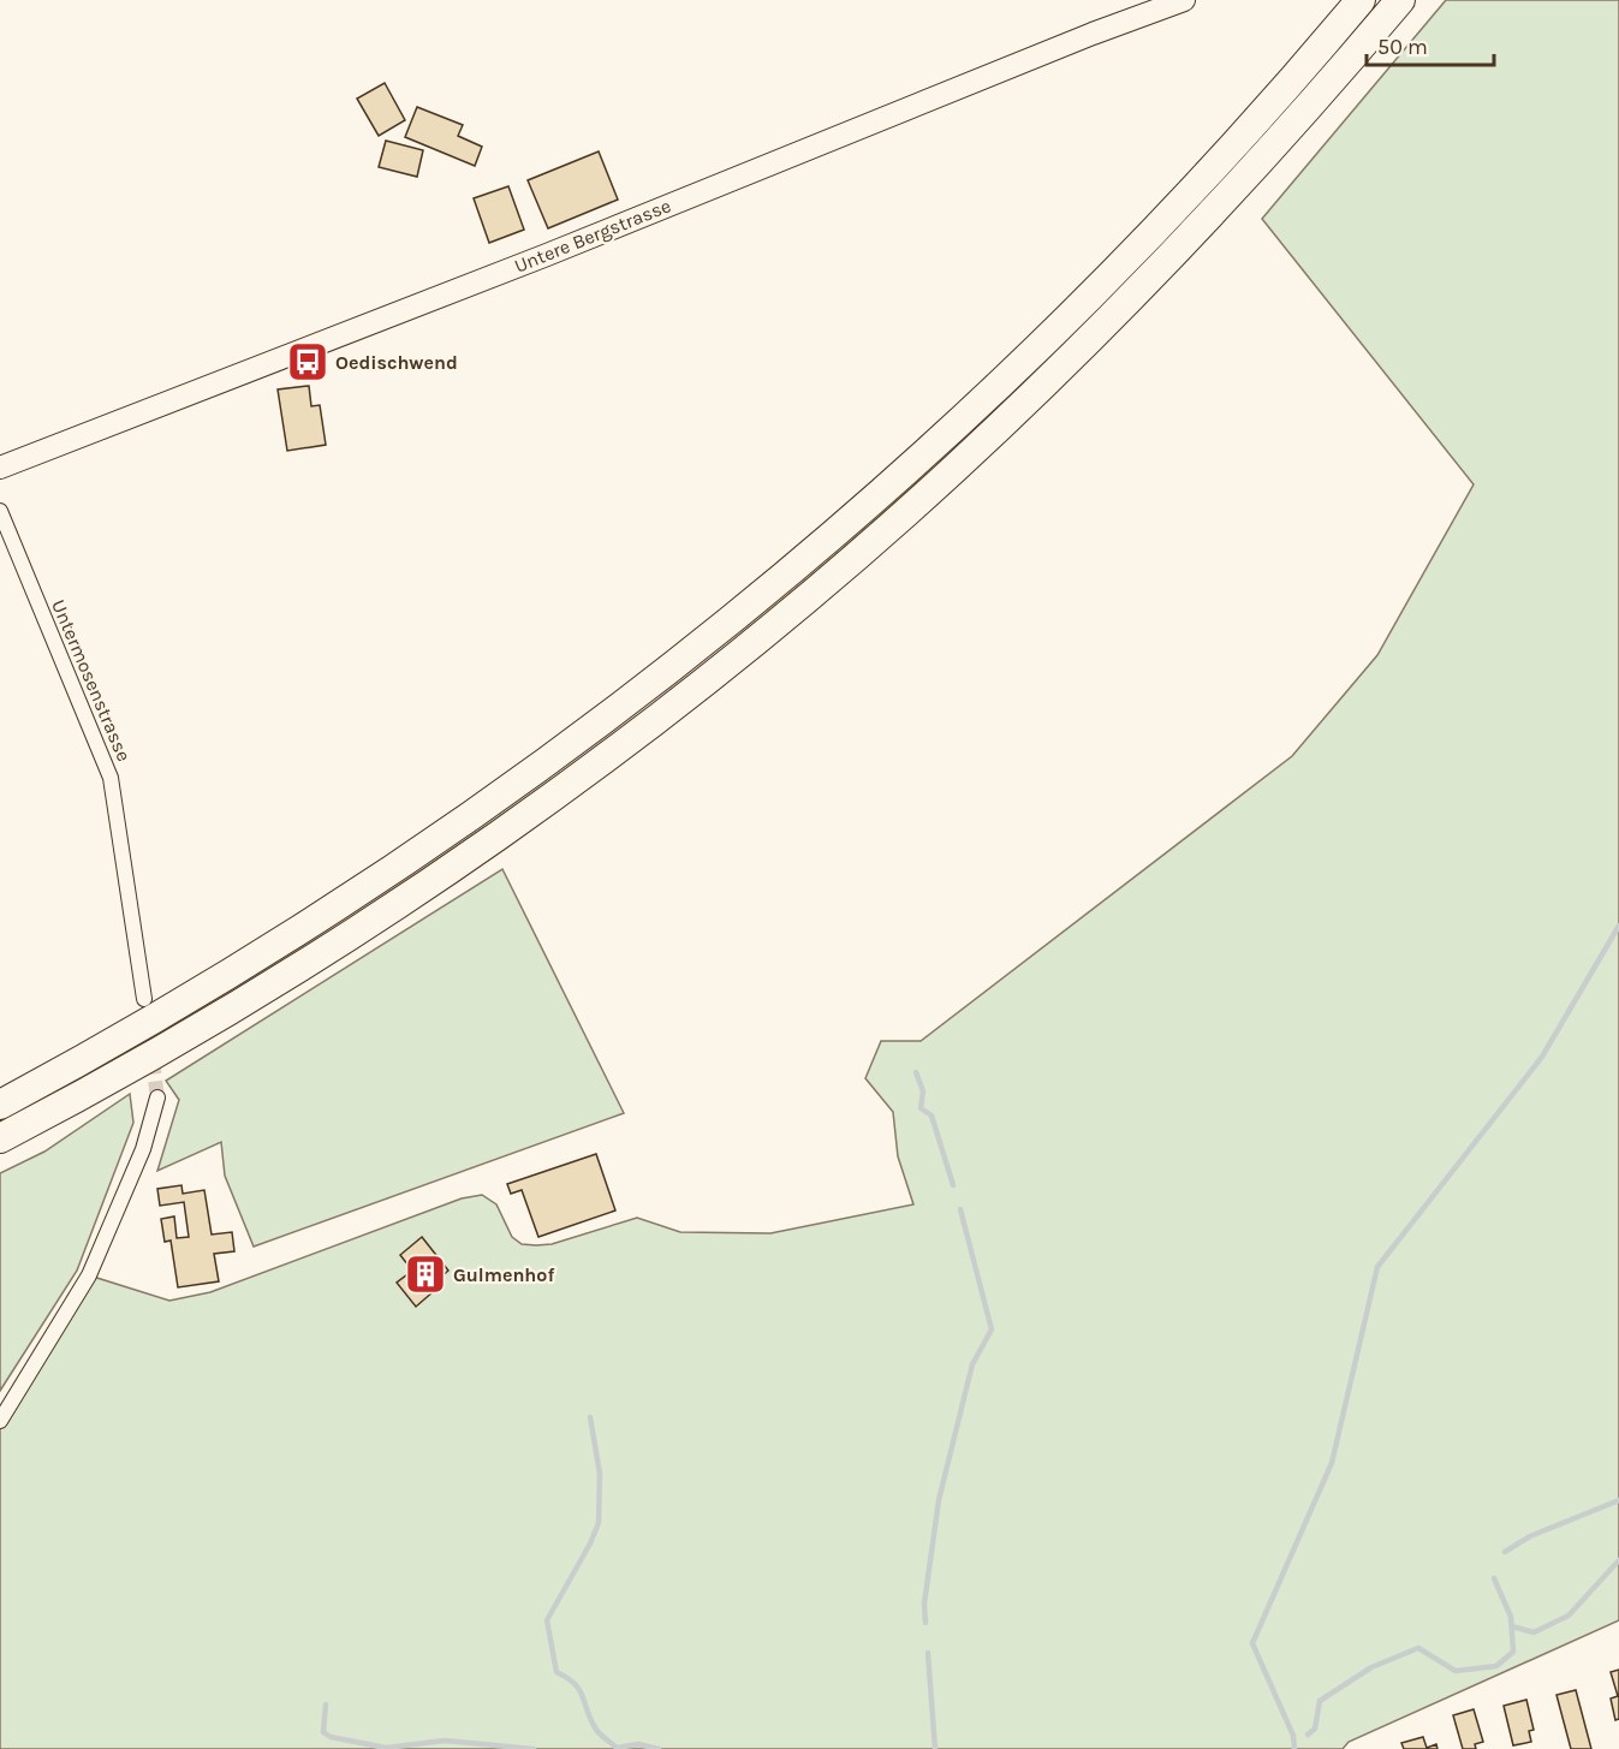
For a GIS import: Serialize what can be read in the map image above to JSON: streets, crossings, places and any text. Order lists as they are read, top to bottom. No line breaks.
{"streets":{"main road":["Untere Bergstrasse"],"street":["Untermosenstrasse"]},"places":{"bus stop":["Oedischwend"],"building":["Gulmenhof"]},"scale_bar":"50 m"}
